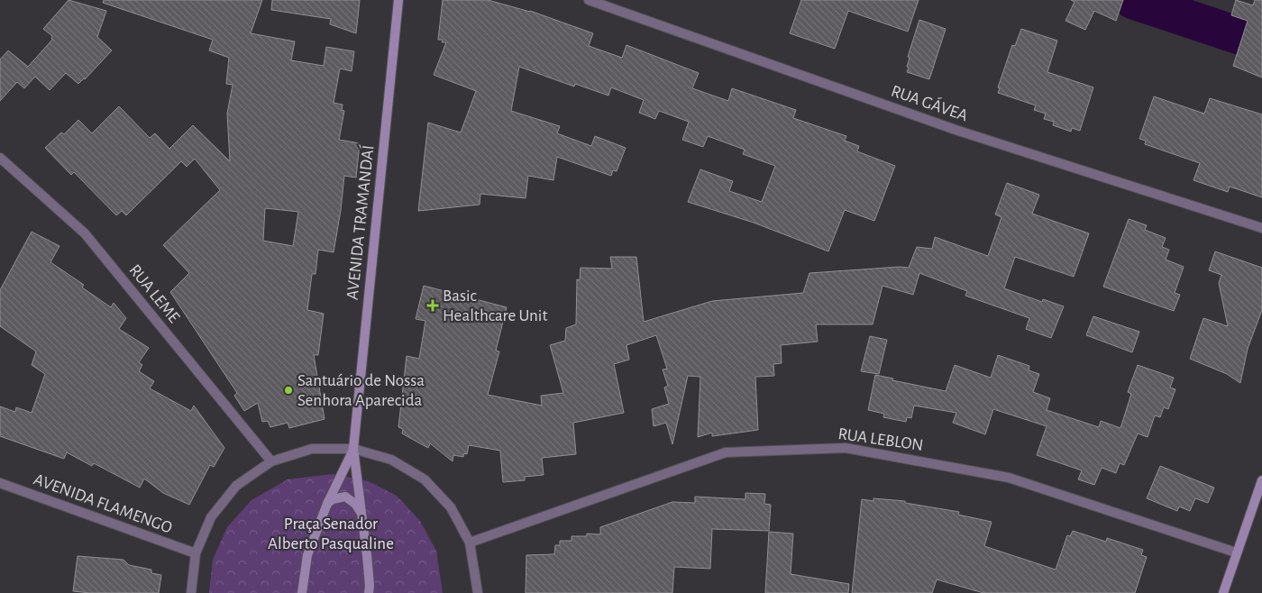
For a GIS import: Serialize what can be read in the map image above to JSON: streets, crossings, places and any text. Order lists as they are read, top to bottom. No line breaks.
{"streets":{"main road":["AVENIDA TRAMANDAÍ"],"street":["RUA GÁVEA","RUA LEME","RUA LEBLON","AVENIDA FLAMENGO"]},"parks":["Praça Senador Alberto Pasqualine"],"places":{"health":["Basic Healthcare Unit"],"other":["Santuário de Nossa Senhora Aparecida"]}}
